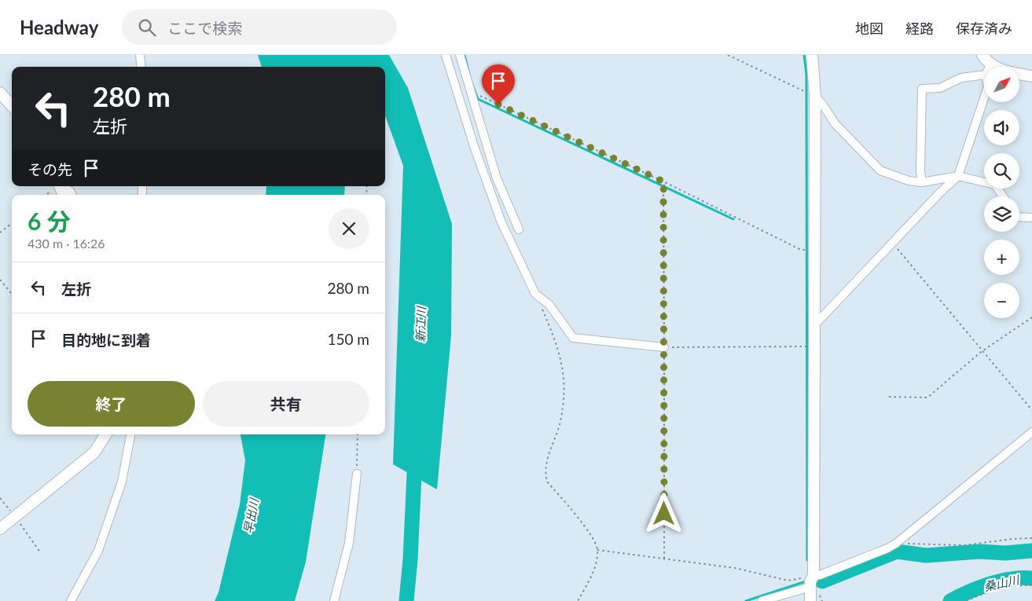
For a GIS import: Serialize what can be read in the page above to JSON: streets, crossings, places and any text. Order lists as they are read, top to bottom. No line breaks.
{"water":["新江川","早出川","桑山川"],"north":"top right","page":{"header":"Headway","search":"ここで検索","nav":["地図","経路","保存済み"],"map_buttons":["+","−"],"turn":["280 m","左折"],"then":"その先","heading":["6 分","430 m · 16:26"],"list":[{"name":"左折","value":"280 m"},{"name":"目的地に到着","value":"150 m"}],"buttons":["終了","共有"]}}
